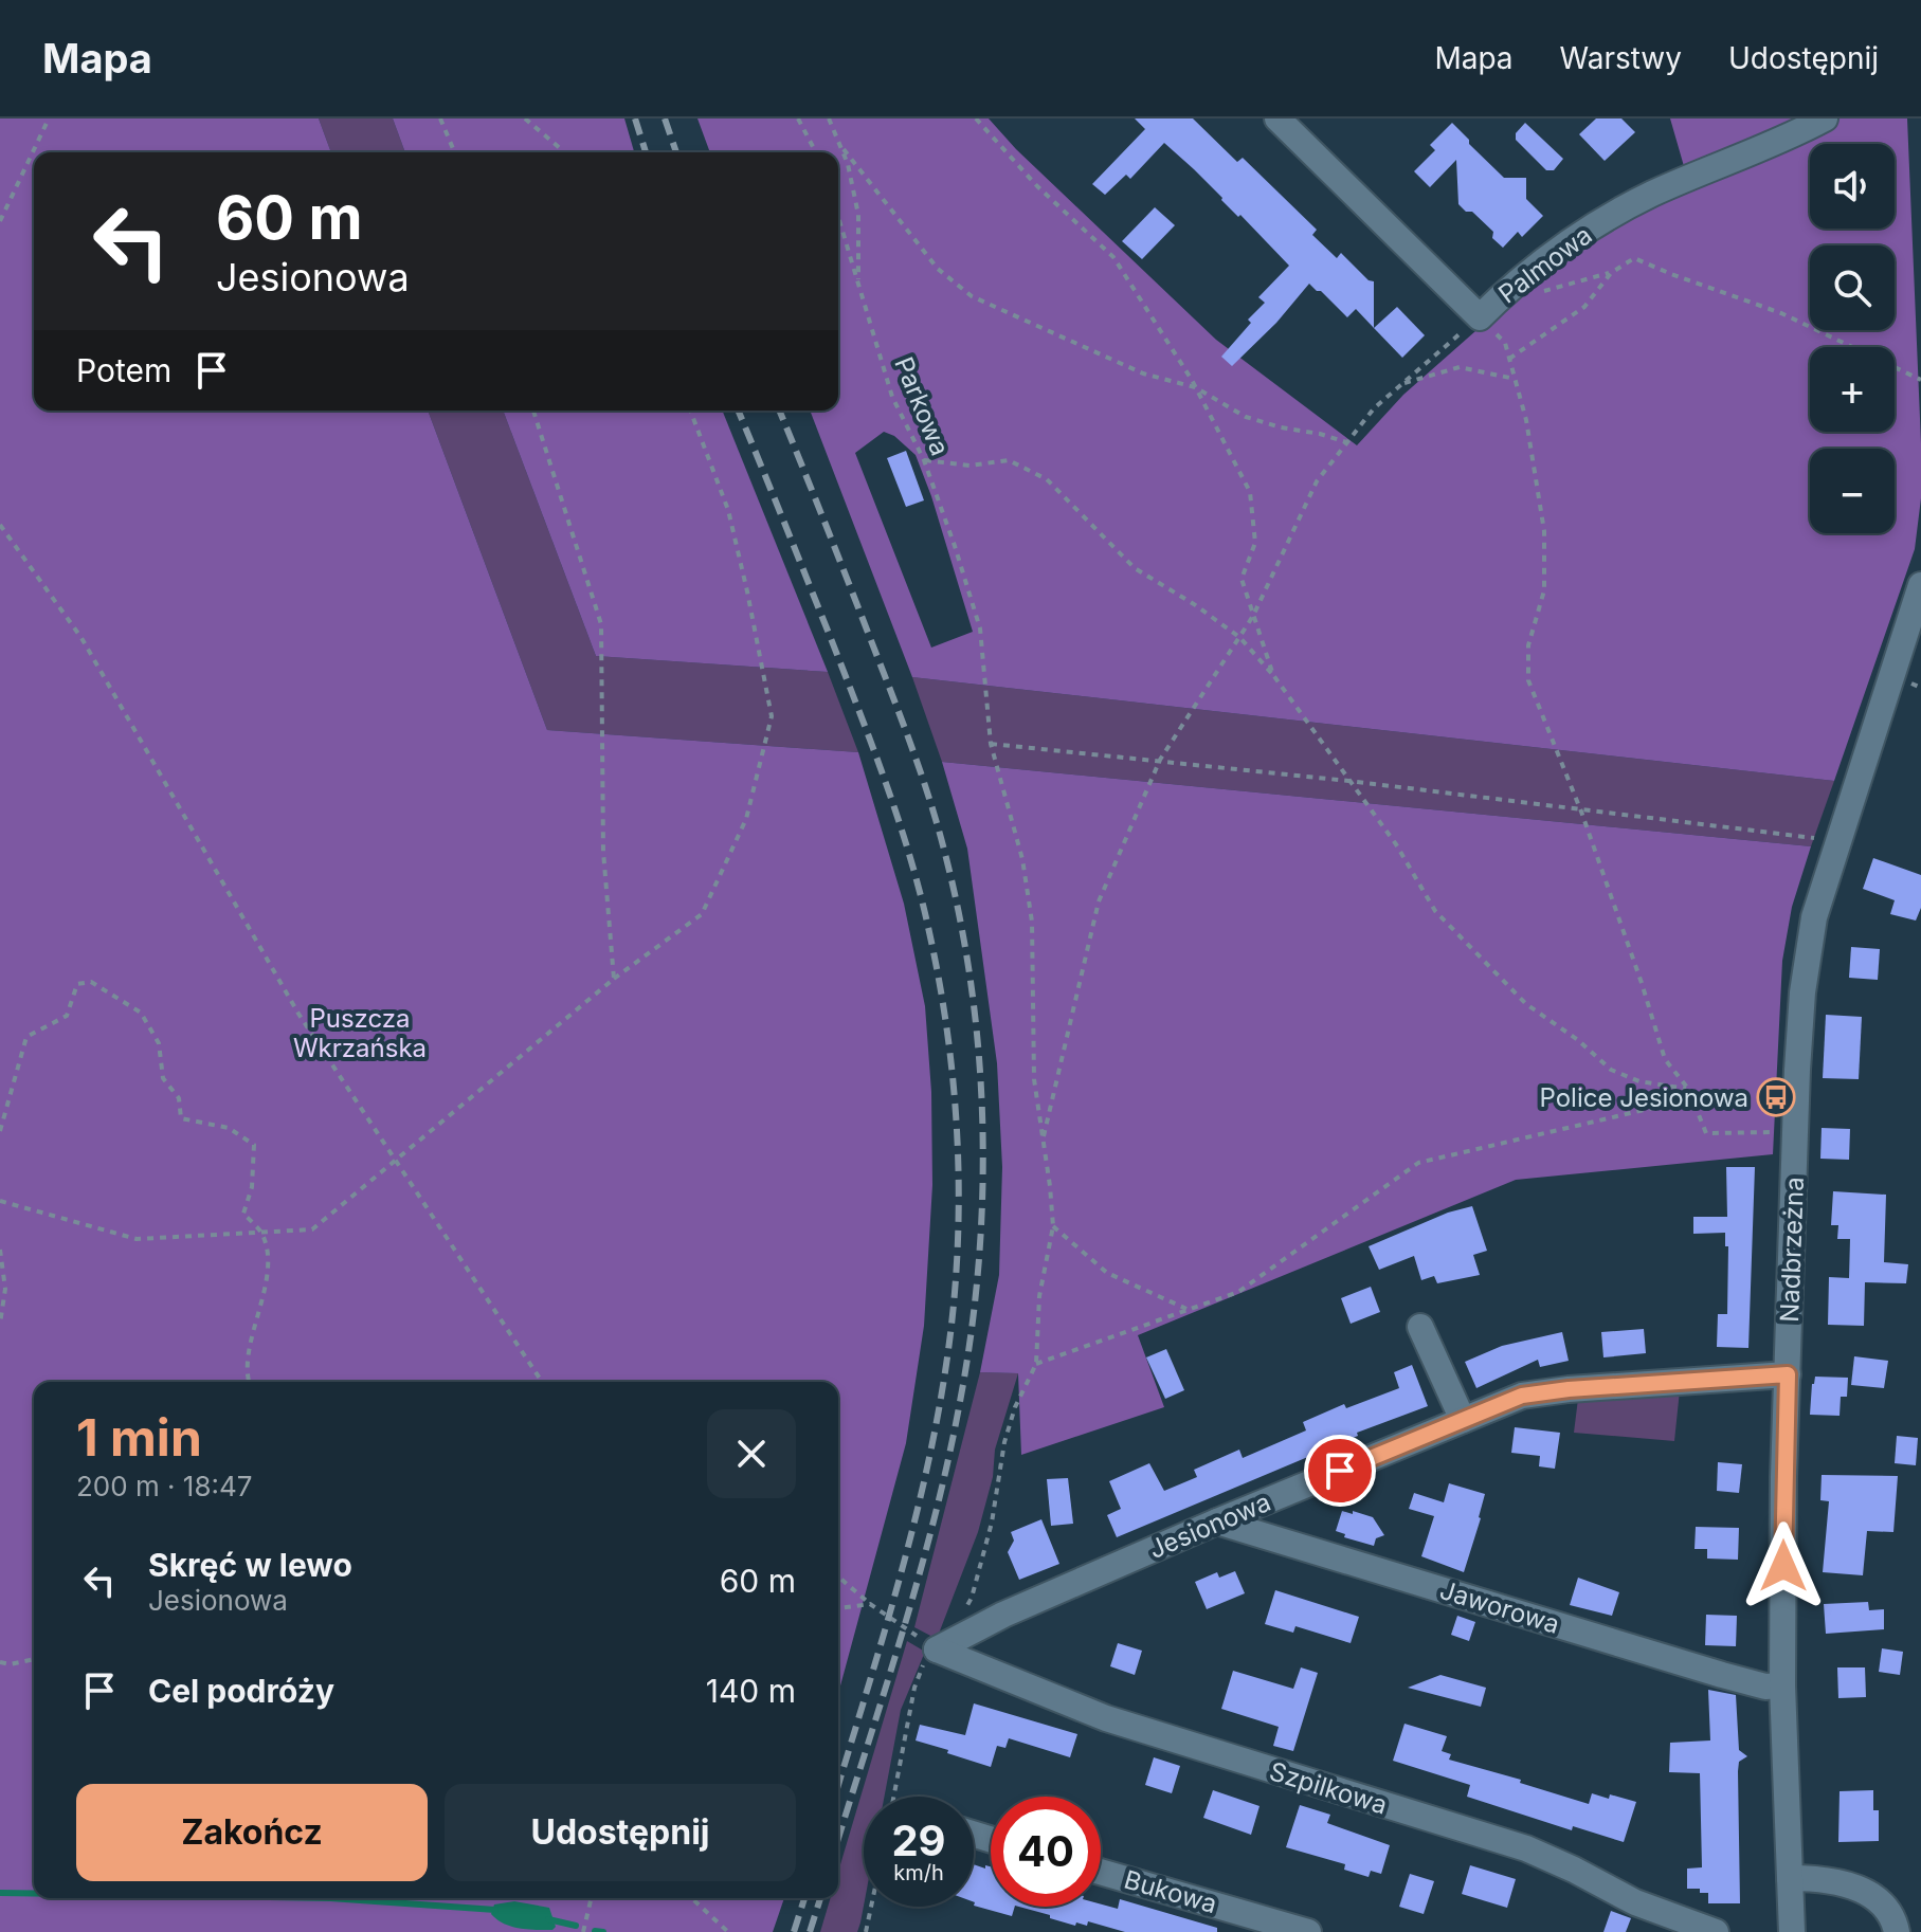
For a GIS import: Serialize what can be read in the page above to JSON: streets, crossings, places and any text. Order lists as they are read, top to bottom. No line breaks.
{"streets":{"street":["Palmowa","Nadbrzeżna","Jesionowa","Jaworowa","Szpilkowa","Bukowa"],"path":["Parkowa"]},"crossings":[["Nadbrzeżna","Jesionowa"],["Nadbrzeżna","Jaworowa"],["Jesionowa","Jaworowa"],["Jesionowa","Szpilkowa"]],"parks":["Puszcza Wkrzańska"],"places":{"bus stop":["Police Jesionowa"]},"page":{"header":"Mapa","nav":["Mapa","Warstwy","Udostępnij"],"map_buttons":["+","−"],"turn":["60 m","Jesionowa"],"then":"Potem","heading":["1 min","200 m · 18:47"],"list":[{"name":"Skręć w lewo","note":"Jesionowa","value":"60 m"},{"name":"Cel podróży","value":"140 m"}],"buttons":["Zakończ","Udostępnij"],"speed":"29 km/h","limit":"40"}}
